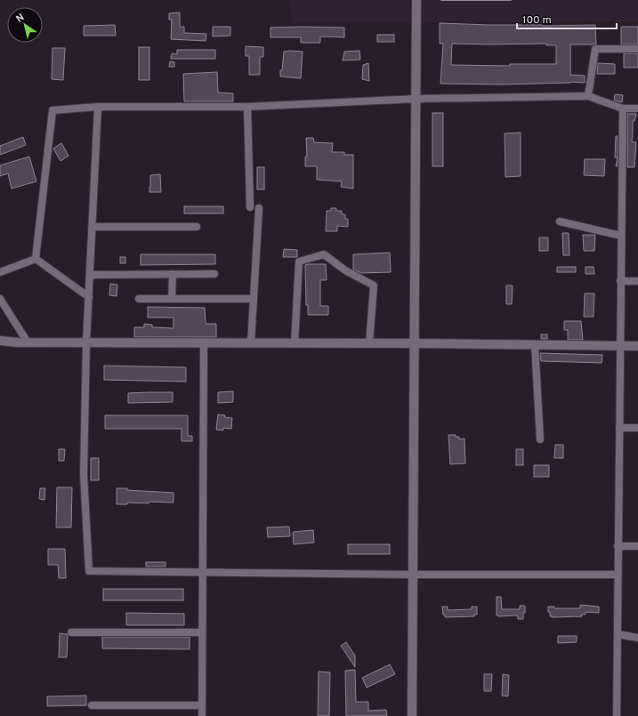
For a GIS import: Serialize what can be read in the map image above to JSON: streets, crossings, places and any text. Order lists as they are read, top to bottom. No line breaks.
{"scale_bar":"100 m","north":"top left"}
